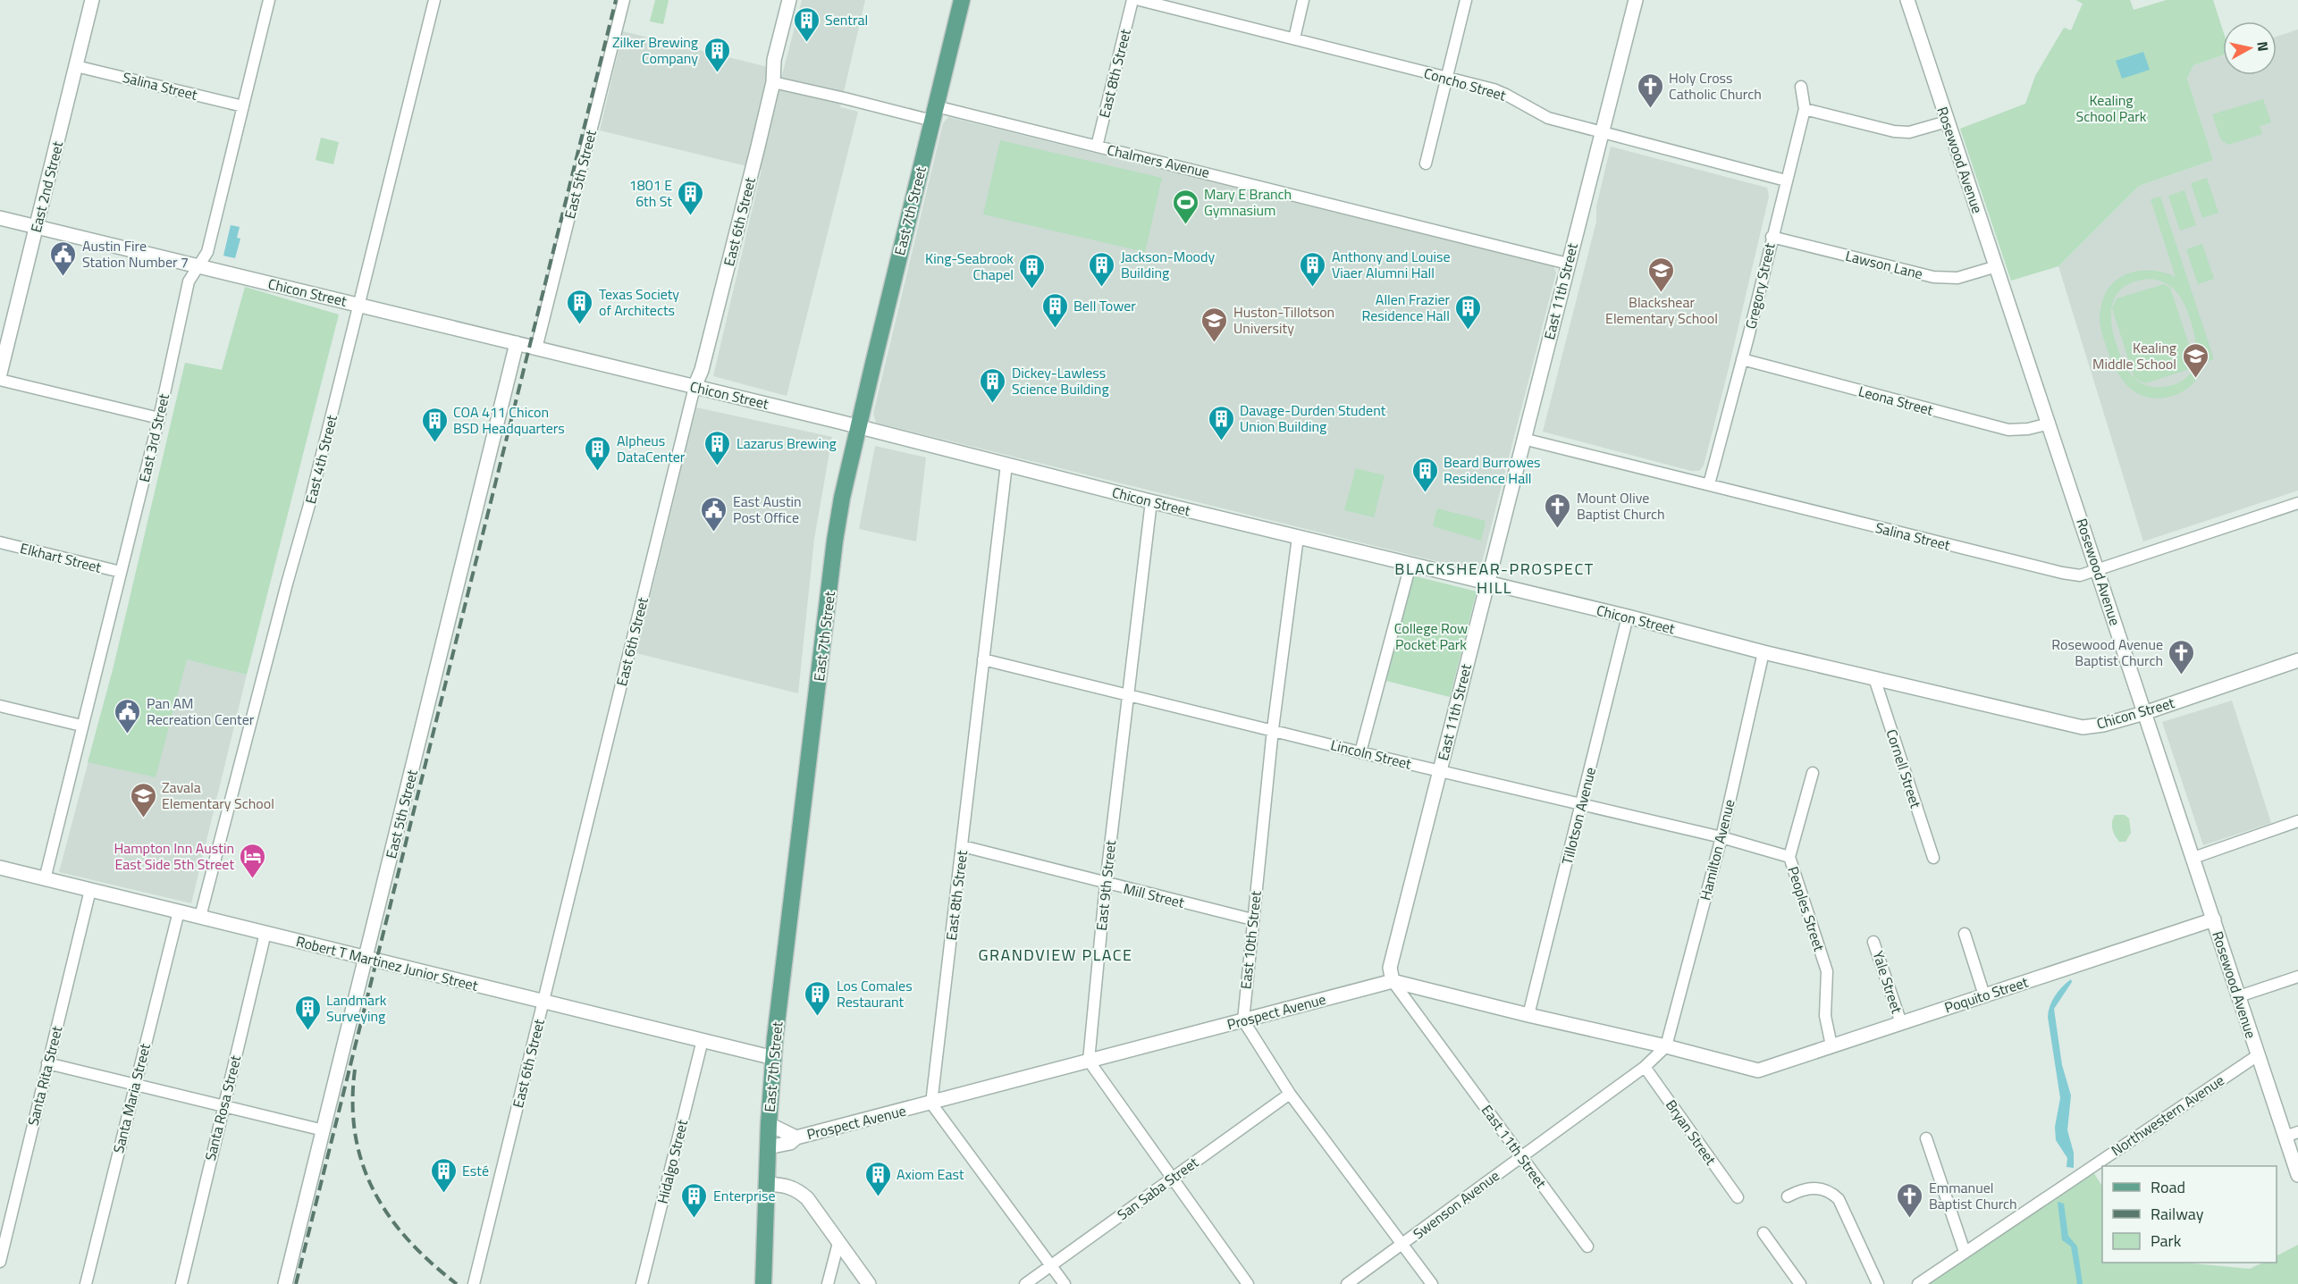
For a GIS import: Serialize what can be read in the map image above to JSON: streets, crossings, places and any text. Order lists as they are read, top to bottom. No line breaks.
{"streets":{"main road":["East 7th Street"],"street":["East 8th Street","Concho Street","Salina Street","Rosewood Avenue","Chalmers Avenue","East 5th Street","East 2nd Street","East 6th Street","Lawson Lane","Gregory Street","East 11th Street","Chicon Street","Leona Street","East 3rd Street","East 4th Street","Elkhart Street","Lincoln Street","Cornell Street","Tillotson Avenue","Hamilton Avenue","East 9th Street","Mill Street","Peoples Street","East 10th Street","Robert T Martinez Junior Street","Yale Street","Poquito Street","Prospect Avenue","Santa Rita Street","Santa Maria Street","Santa Rosa Street","Northwestern Avenue","Bryan Street","Hidalgo Street","San Saba Street","Swenson Avenue"]},"crossings":[["East 8th Street","Chalmers Avenue"],["East 8th Street","Chicon Street"],["East 8th Street","Lincoln Street"],["East 8th Street","Mill Street"],["East 8th Street","Prospect Avenue"],["Concho Street","Gregory Street"],["Concho Street","East 11th Street"],["Salina Street","Rosewood Avenue"],["Salina Street","East 2nd Street"],["Salina Street","Gregory Street"],["Salina Street","East 11th Street"],["Salina Street","East 3rd Street"],["Rosewood Avenue","Lawson Lane"],["Rosewood Avenue","Chicon Street"],["Rosewood Avenue","Leona Street"],["Rosewood Avenue","Poquito Street"],["Rosewood Avenue","Northwestern Avenue"],["Chalmers Avenue","East 7th Street"],["Chalmers Avenue","East 6th Street"],["Chalmers Avenue","East 11th Street"],["East 5th Street","Chicon Street"],["East 5th Street","Robert T Martinez Junior Street"],["East 2nd Street","Chicon Street"],["East 7th Street","Chicon Street"],["East 7th Street","Robert T Martinez Junior Street"],["East 7th Street","Prospect Avenue"],["East 6th Street","Chicon Street"],["East 6th Street","Robert T Martinez Junior Street"],["Lawson Lane","Gregory Street"],["Gregory Street","Leona Street"],["East 11th Street","Chicon Street"],["East 11th Street","Lincoln Street"],["East 11th Street","Prospect Avenue"],["East 11th Street","Swenson Avenue"],["Chicon Street","East 3rd Street"],["Chicon Street","East 4th Street"],["Chicon Street","Cornell Street"],["Chicon Street","Tillotson Avenue"],["Chicon Street","Hamilton Avenue"],["Chicon Street","East 9th Street"],["Chicon Street","East 10th Street"],["East 3rd Street","Elkhart Street"],["East 3rd Street","Robert T Martinez Junior Street"],["East 4th Street","Robert T Martinez Junior Street"],["Lincoln Street","Tillotson Avenue"],["Lincoln Street","Hamilton Avenue"],["Lincoln Street","East 9th Street"],["Lincoln Street","Peoples Street"],["Lincoln Street","East 10th Street"],["Tillotson Avenue","Prospect Avenue"],["Hamilton Avenue","Prospect Avenue"],["Hamilton Avenue","Swenson Avenue"],["East 9th Street","Mill Street"],["East 9th Street","Prospect Avenue"],["Mill Street","East 10th Street"],["Peoples Street","Poquito Street"],["East 10th Street","Prospect Avenue"],["Robert T Martinez Junior Street","Santa Rita Street"],["Robert T Martinez Junior Street","Santa Maria Street"],["Robert T Martinez Junior Street","Santa Rosa Street"],["Robert T Martinez Junior Street","Hidalgo Street"],["Yale Street","Poquito Street"],["Poquito Street","Prospect Avenue"],["Prospect Avenue","Swenson Avenue"],["Bryan Street","Swenson Avenue"]],"districts":["BLACKSHEAR-PROSPECT HILL","GRANDVIEW PLACE"],"parks":["Kealing School Park","College Row Pocket Park"],"places":{"building":["Sentral","Zilker Brewing Company","1801 E 6th St","Jackson-Moody Building","Anthony and Louise Viaer Alumni Hall","King-Seabrook Chapel","Texas Society of Architects","Bell Tower","Allen Frazier Residence Hall","Dickey-Lawless Science Building","Davage-Durden Student Union Building","COA 411 Chicon BSD Headquarters","Lazarus Brewing","Alpheus DataCenter","Beard Burrowes Residence Hall","Los Comales Restaurant","Landmark Surveying","Esté","Axiom East","Enterprise"],"church":["Holy Cross Catholic Church","Mount Olive Baptist Church","Rosewood Avenue Baptist Church","Emmanuel Baptist Church"],"sports":["Mary E Branch Gymnasium"],"public building":["Austin Fire Station Number 7","East Austin Post Office","Pan AM Recreation Center"],"school or university":["Blackshear Elementary School","Huston-Tillotson University","Kealing Middle School","Zavala Elementary School"],"hotel":["Hampton Inn Austin East Side 5th Street"]},"legend":["Road","Railway","Park"],"north":"right"}
